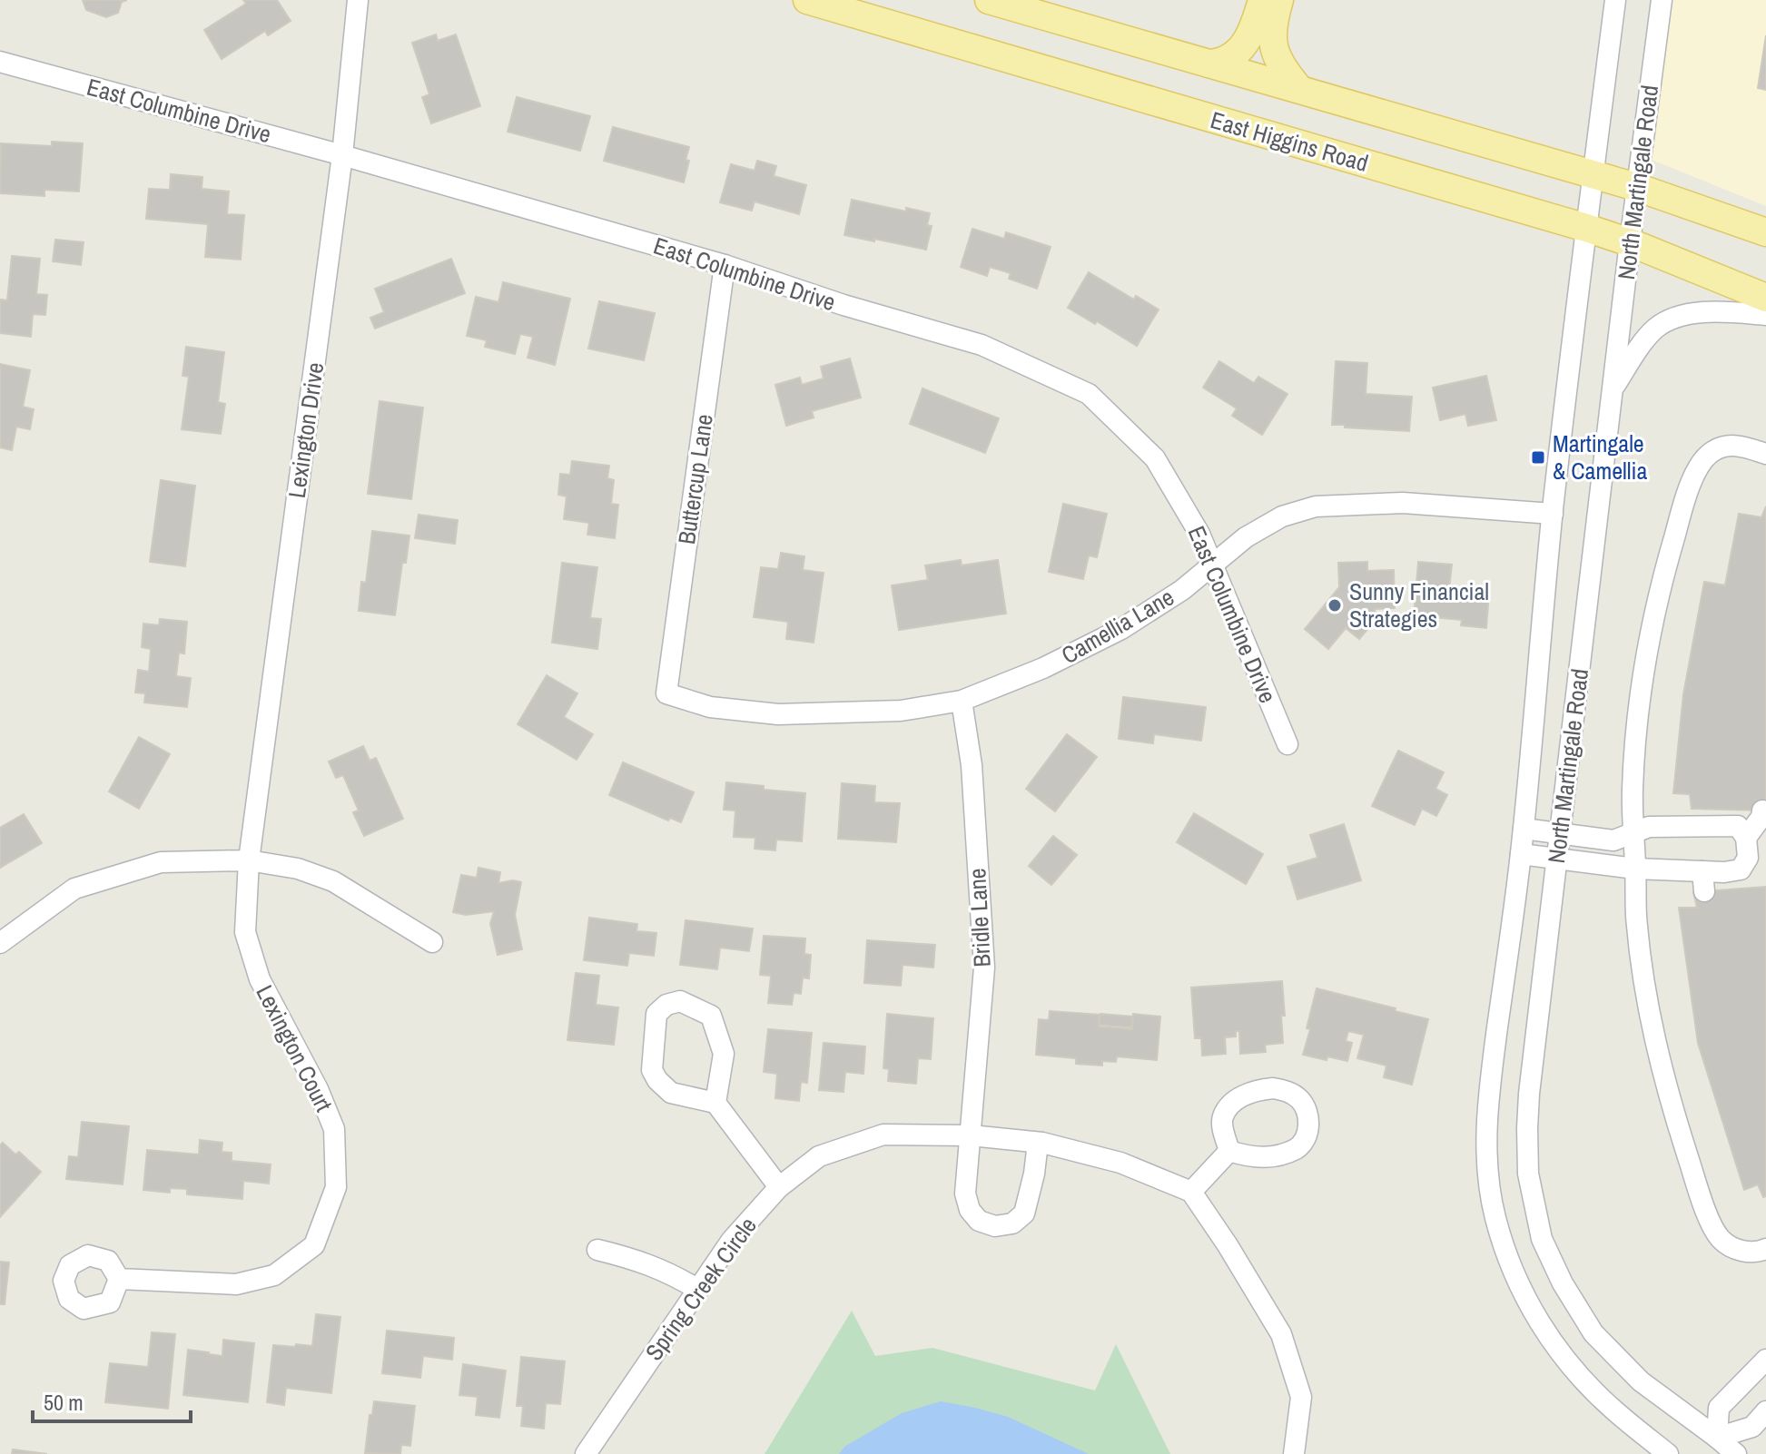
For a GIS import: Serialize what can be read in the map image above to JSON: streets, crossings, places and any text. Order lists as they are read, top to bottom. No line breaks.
{"streets":{"main road":["East Higgins Road"],"street":["East Columbine Drive","North Martingale Road","Lexington Drive","Buttercup Lane","Camellia Lane","Bridle Lane","Lexington Court","Spring Creek Circle"]},"crossings":[["East Columbine Drive","Lexington Drive"],["East Columbine Drive","Buttercup Lane"],["East Columbine Drive","Camellia Lane"],["East Higgins Road","North Martingale Road"],["North Martingale Road","Camellia Lane"],["Lexington Drive","Lexington Court"],["Buttercup Lane","Camellia Lane"],["Camellia Lane","Bridle Lane"],["Bridle Lane","Spring Creek Circle"]],"places":{"transit":["Martingale & Camellia"],"other":["Sunny Financial Strategies"]},"scale_bar":"50 m"}
